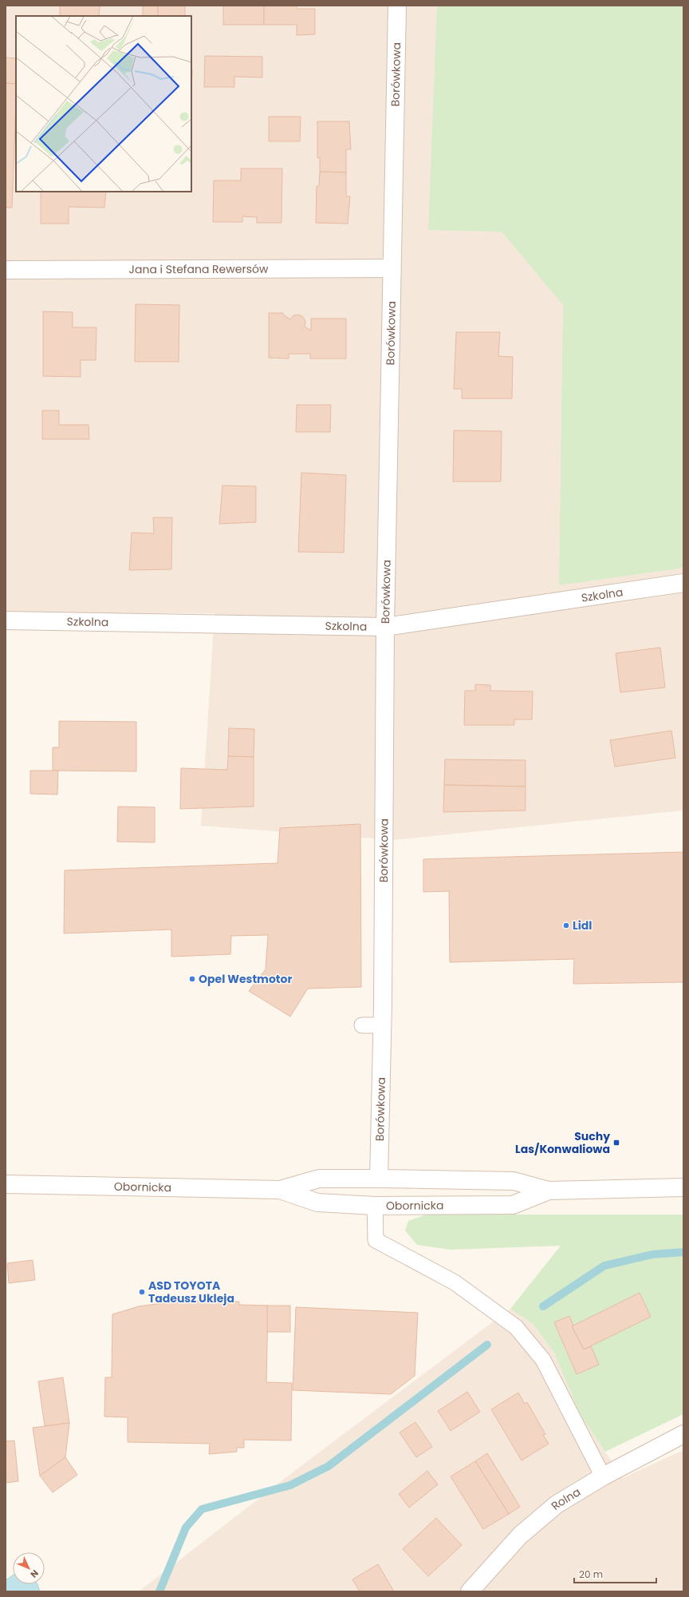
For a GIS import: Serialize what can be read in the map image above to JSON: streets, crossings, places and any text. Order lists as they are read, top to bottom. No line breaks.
{"streets":{"street":["Borówkowa","Jana i Stefana Rewersów","Szkolna","Obornicka","Rolna"]},"crossings":[["Borówkowa","Jana i Stefana Rewersów"],["Borówkowa","Szkolna"],["Borówkowa","Obornicka"]],"places":{"other":["Lidl","Opel Westmotor","ASD TOYOTA Tadeusz Ukleja"],"transit":["Suchy Las/Konwaliowa"]},"scale_bar":"20 m","north":"bottom right"}
